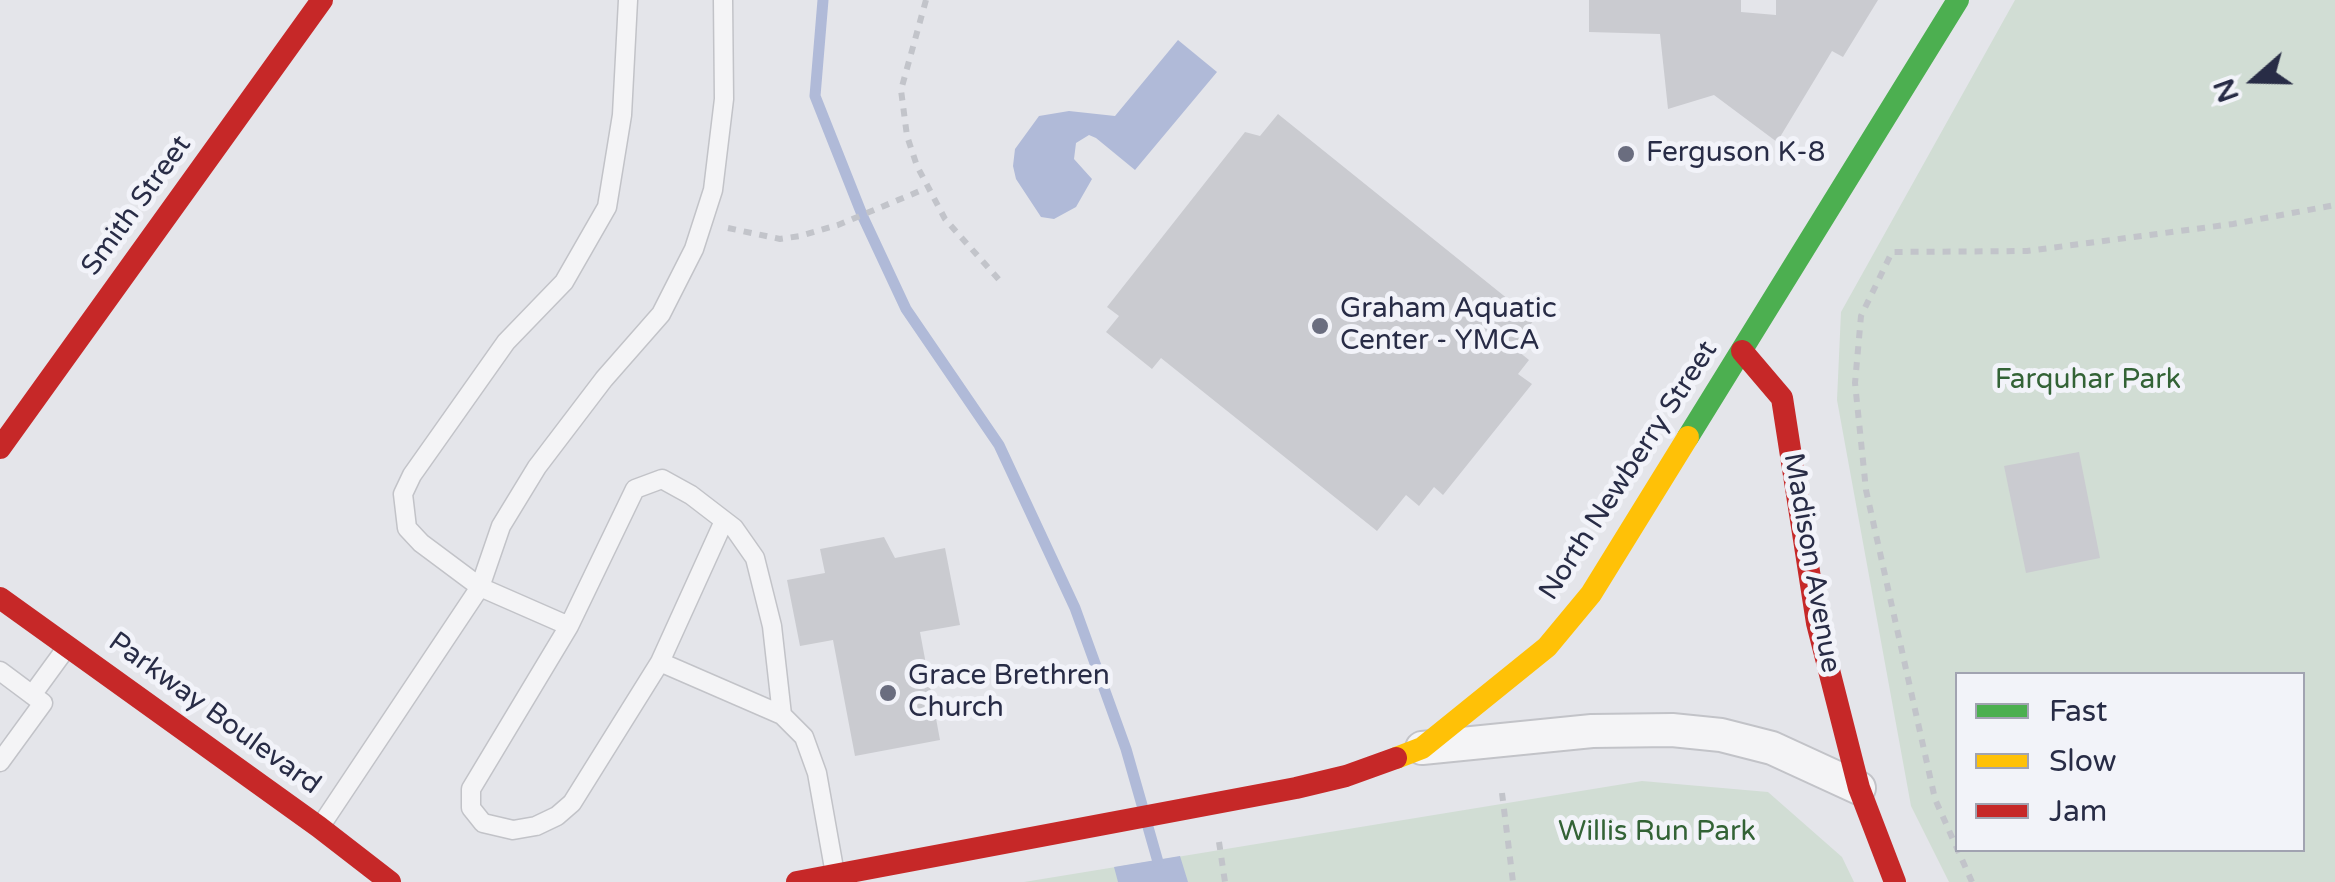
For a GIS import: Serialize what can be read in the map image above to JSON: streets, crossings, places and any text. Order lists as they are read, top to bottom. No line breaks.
{"streets":{"street":["Smith Street","North Newberry Street","Madison Avenue","Parkway Boulevard"]},"crossings":[["North Newberry Street","Madison Avenue"]],"parks":["Farquhar Park","Willis Run Park"],"places":["Ferguson K-8","Graham Aquatic Center - YMCA","Grace Brethren Church"],"legend":["Fast","Slow","Jam"],"north":"left"}
